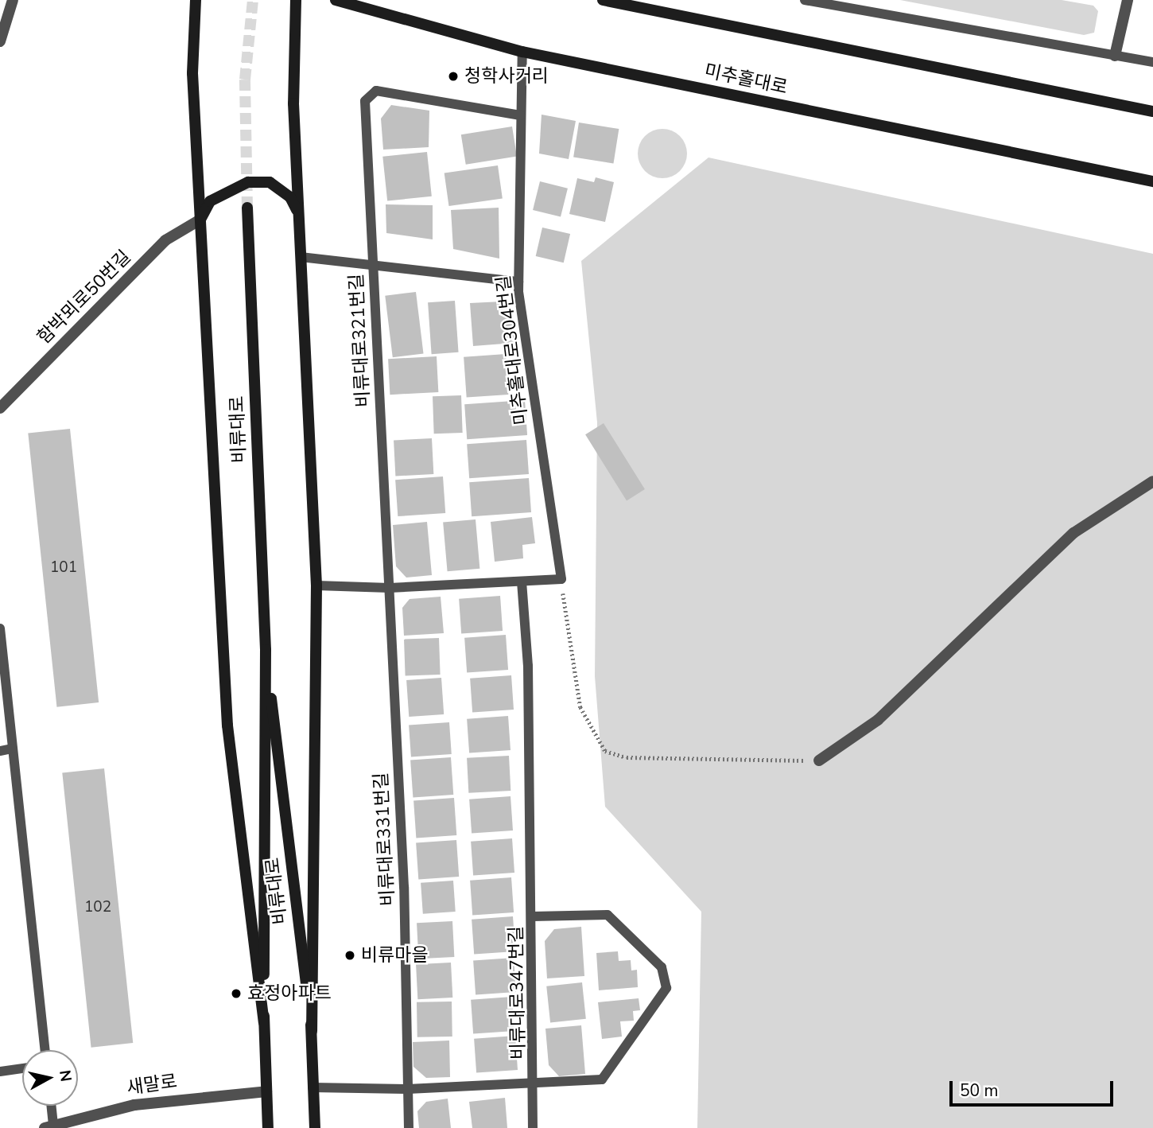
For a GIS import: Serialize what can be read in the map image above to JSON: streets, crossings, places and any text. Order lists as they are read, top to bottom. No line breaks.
{"streets":{"main road":["미추홀대로","비류대로"],"street":["함박뫼로50번길","새말로"],"lane":["비류대로321번길","미추홀대로304번길","비류대로331번길","비류대로347번길"]},"crossings":[["미추홀대로","미추홀대로304번길"],["비류대로321번길","미추홀대로304번길"],["비류대로321번길","비류대로331번길"],["비류대로","비류대로347번길"],["비류대로","새말로"],["비류대로331번길","비류대로347번길"]],"places":["청학사거리","비류마을","효정아파트"],"house_numbers":["101","102"],"scale_bar":"50 m","north":"right"}
